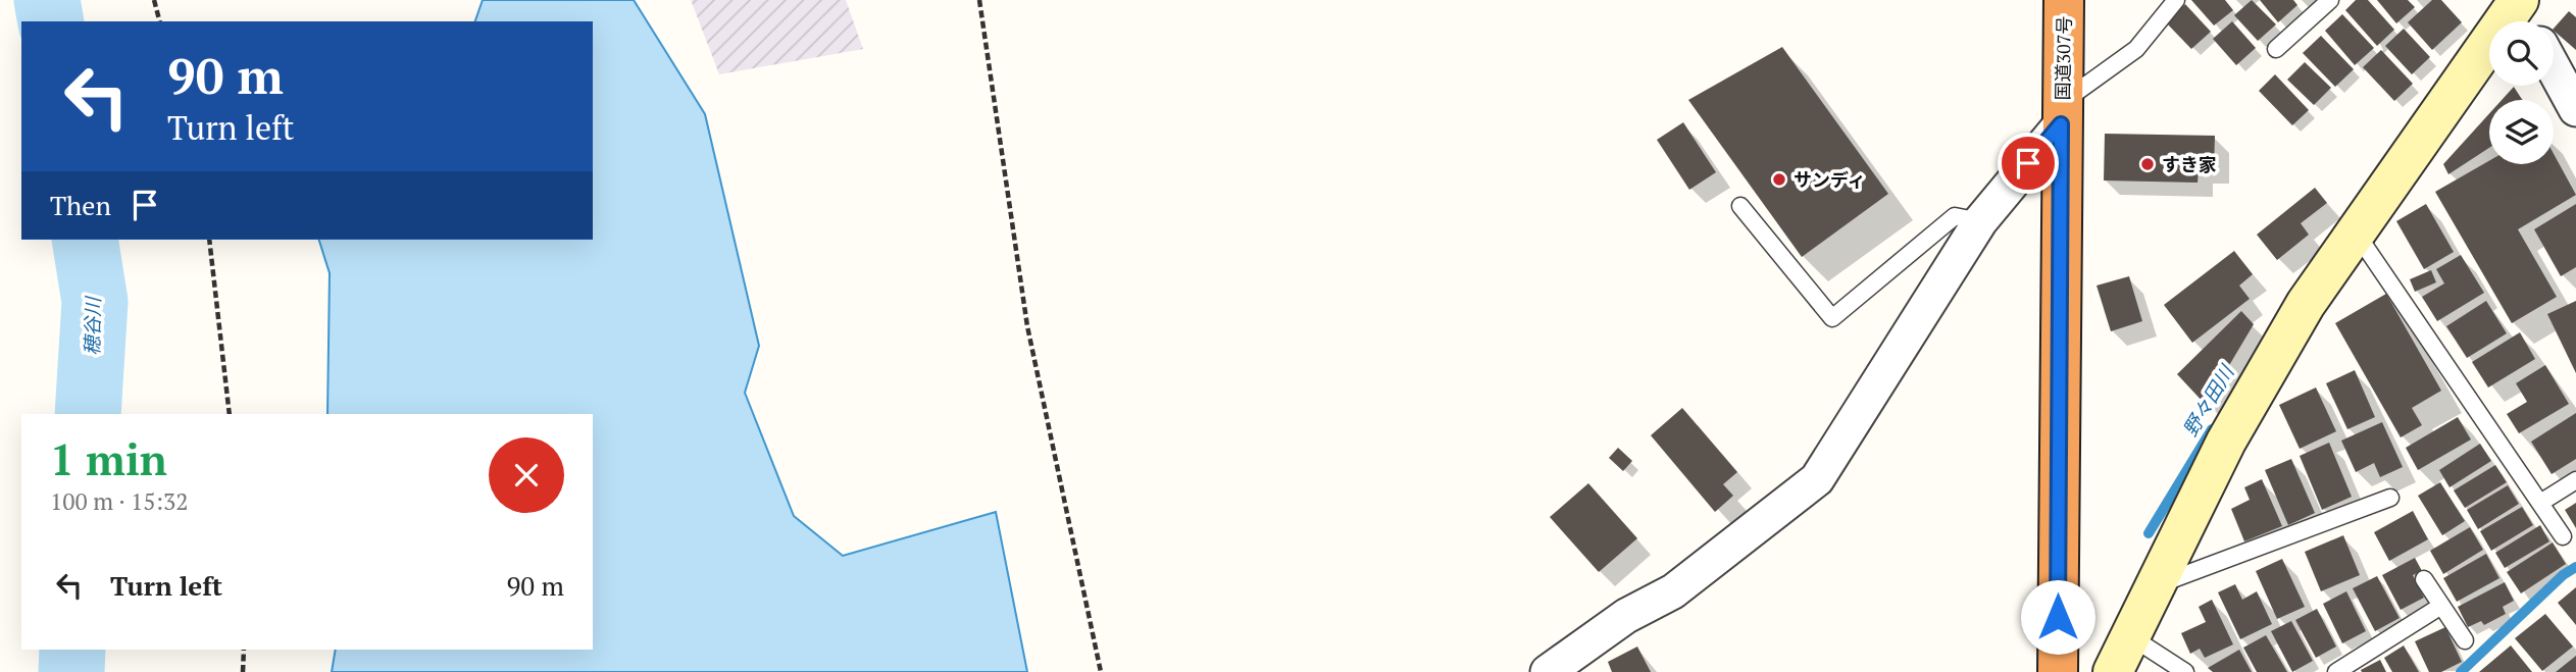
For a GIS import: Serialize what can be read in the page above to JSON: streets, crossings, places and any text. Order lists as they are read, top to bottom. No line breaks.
{"streets":{"highway":["国道307号"]},"water":["穂谷川","野々田川"],"places":["すき家","サンディ"],"page":{"turn":["90 m","Turn left"],"then":"Then","heading":["1 min","100 m · 15:32"],"list":[{"name":"Turn left","value":"90 m"}]}}
